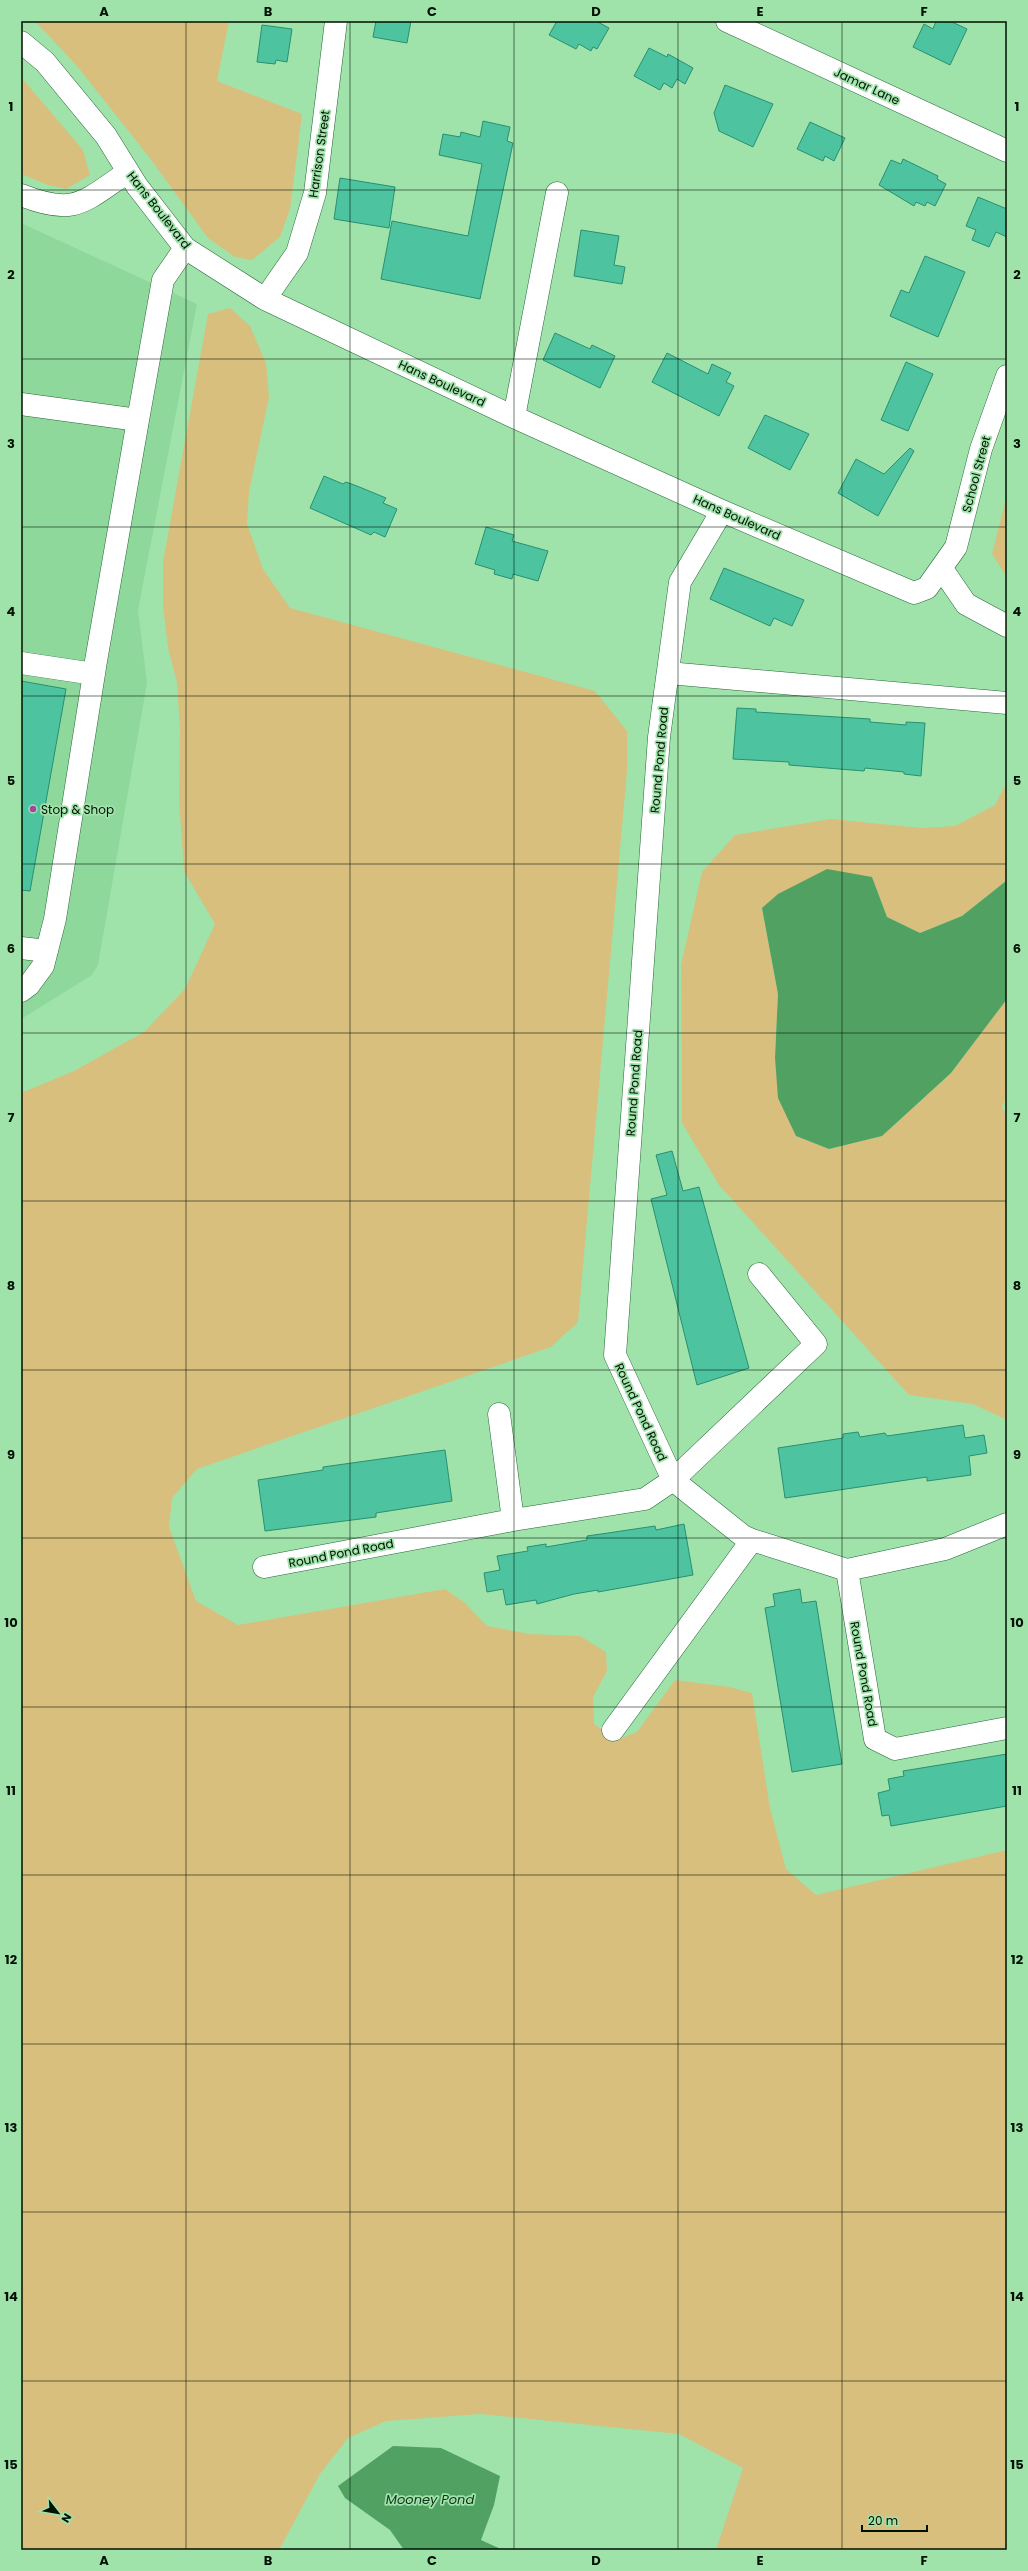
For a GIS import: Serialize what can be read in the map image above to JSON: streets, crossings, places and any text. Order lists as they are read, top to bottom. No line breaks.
{"streets":{"street":["Jamar Lane","Harrison Street","Hans Boulevard","School Street","Round Pond Road"]},"crossings":[["Harrison Street","Hans Boulevard"],["Hans Boulevard","School Street"],["Hans Boulevard","Round Pond Road"]],"water":["Mooney Pond"],"places":["Stop & Shop"],"scale_bar":"20 m","north":"bottom right","grid":{"columns":["A","B","C","D","E","F"],"rows":["1","2","3","4","5","6","7","8","9","10","11","12","13","14","15"]}}
